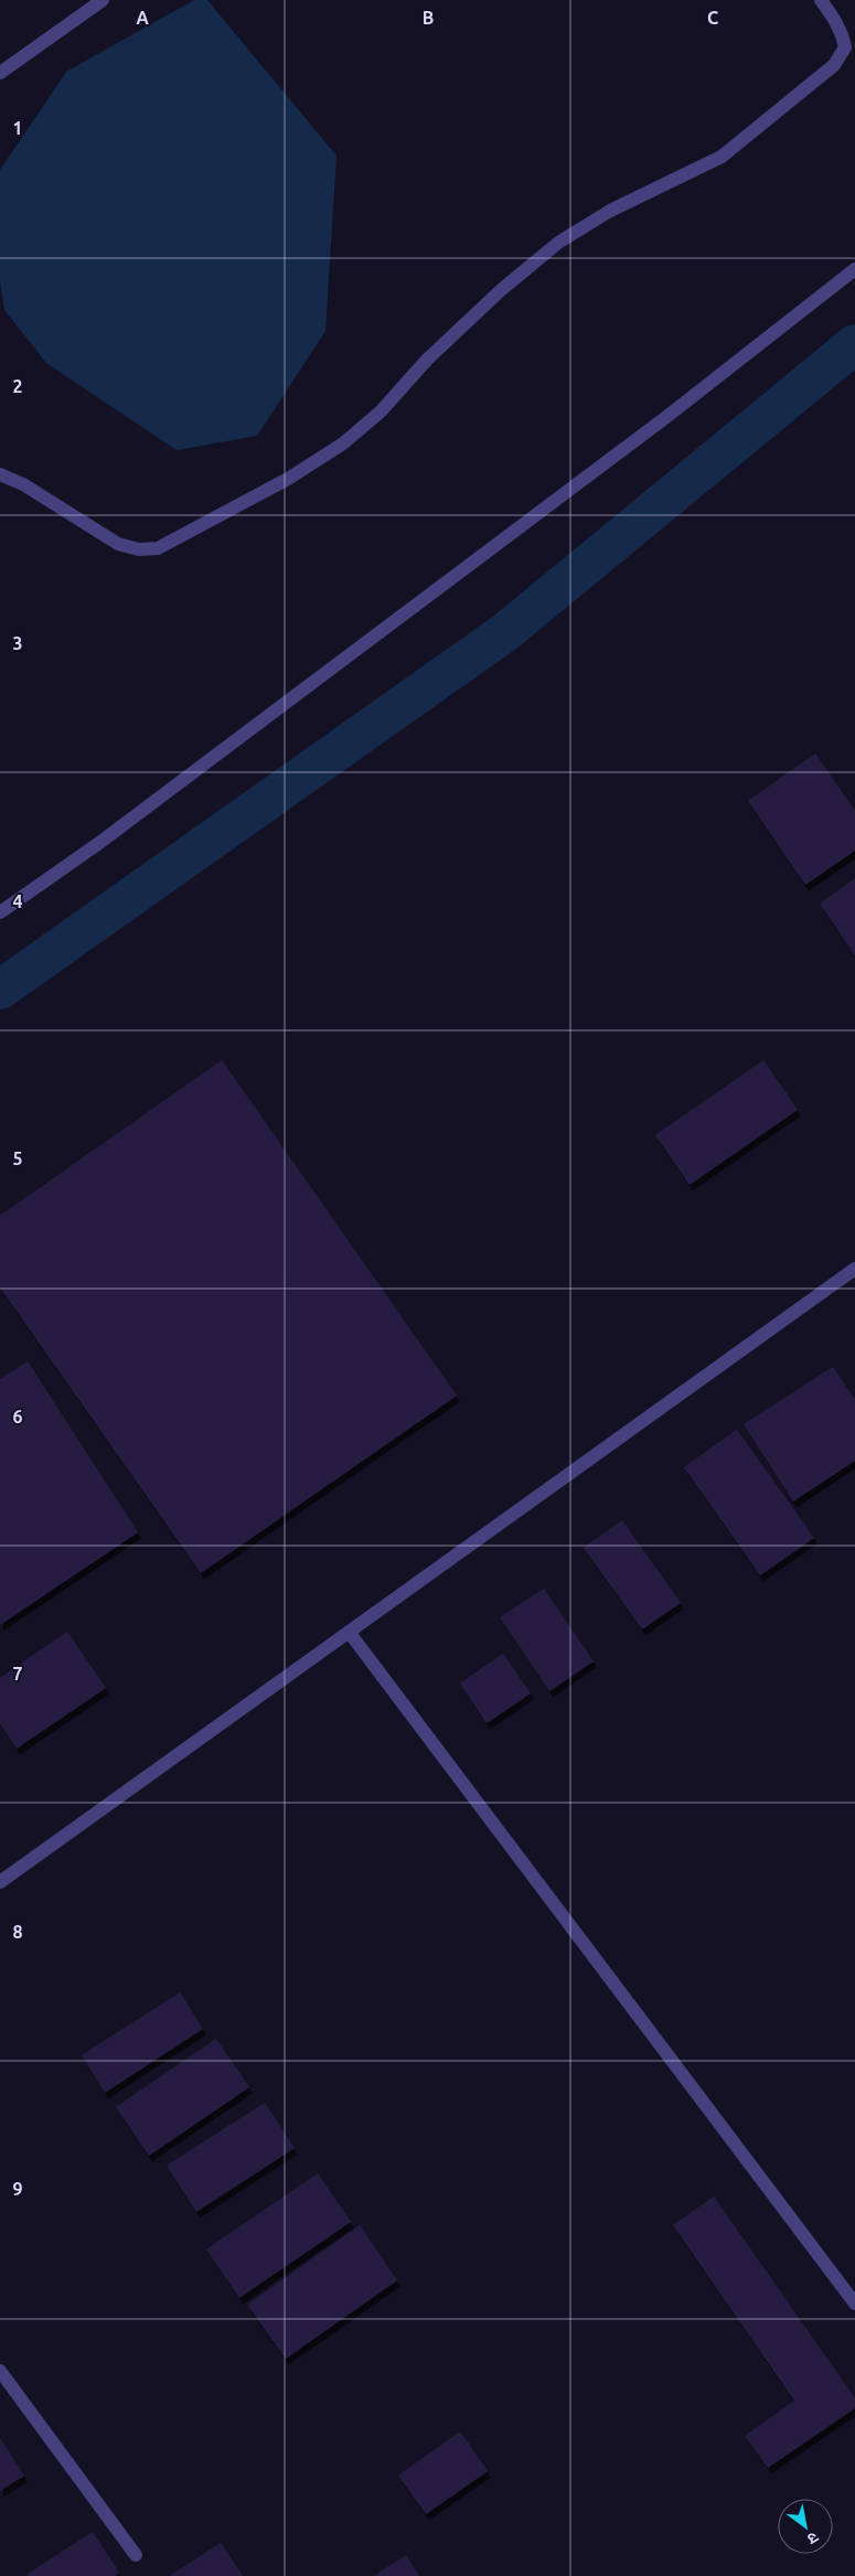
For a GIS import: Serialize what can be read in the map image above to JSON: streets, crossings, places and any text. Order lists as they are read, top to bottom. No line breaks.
{"north":"bottom right","grid":{"columns":["A","B","C"],"rows":["1","2","3","4","5","6","7","8","9"]}}
